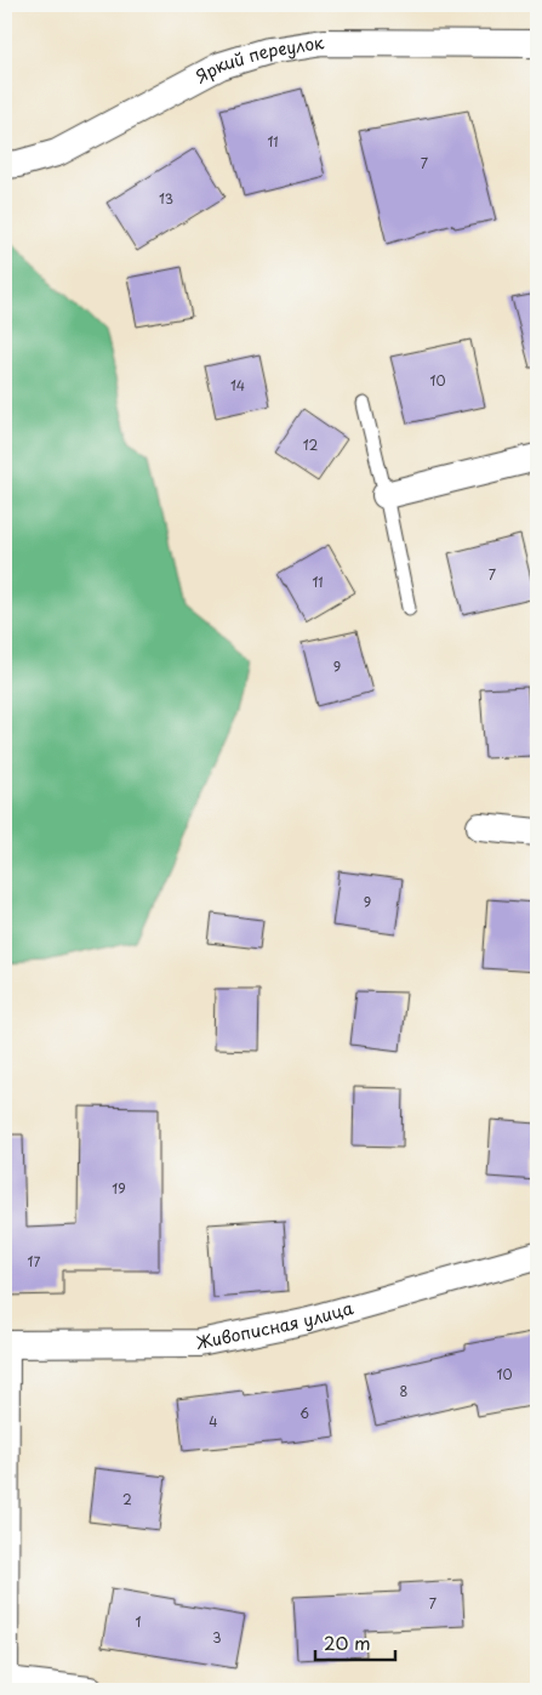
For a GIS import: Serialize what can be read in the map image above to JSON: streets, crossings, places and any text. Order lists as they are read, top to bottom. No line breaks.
{"streets":{"street":["Яркий переулок","Живописная улица"]},"house_numbers":["11","7","13","10","14","12","7","11","9","9","19","17","10","8","6","4","2","7","1","3"],"scale_bar":"20 m"}
